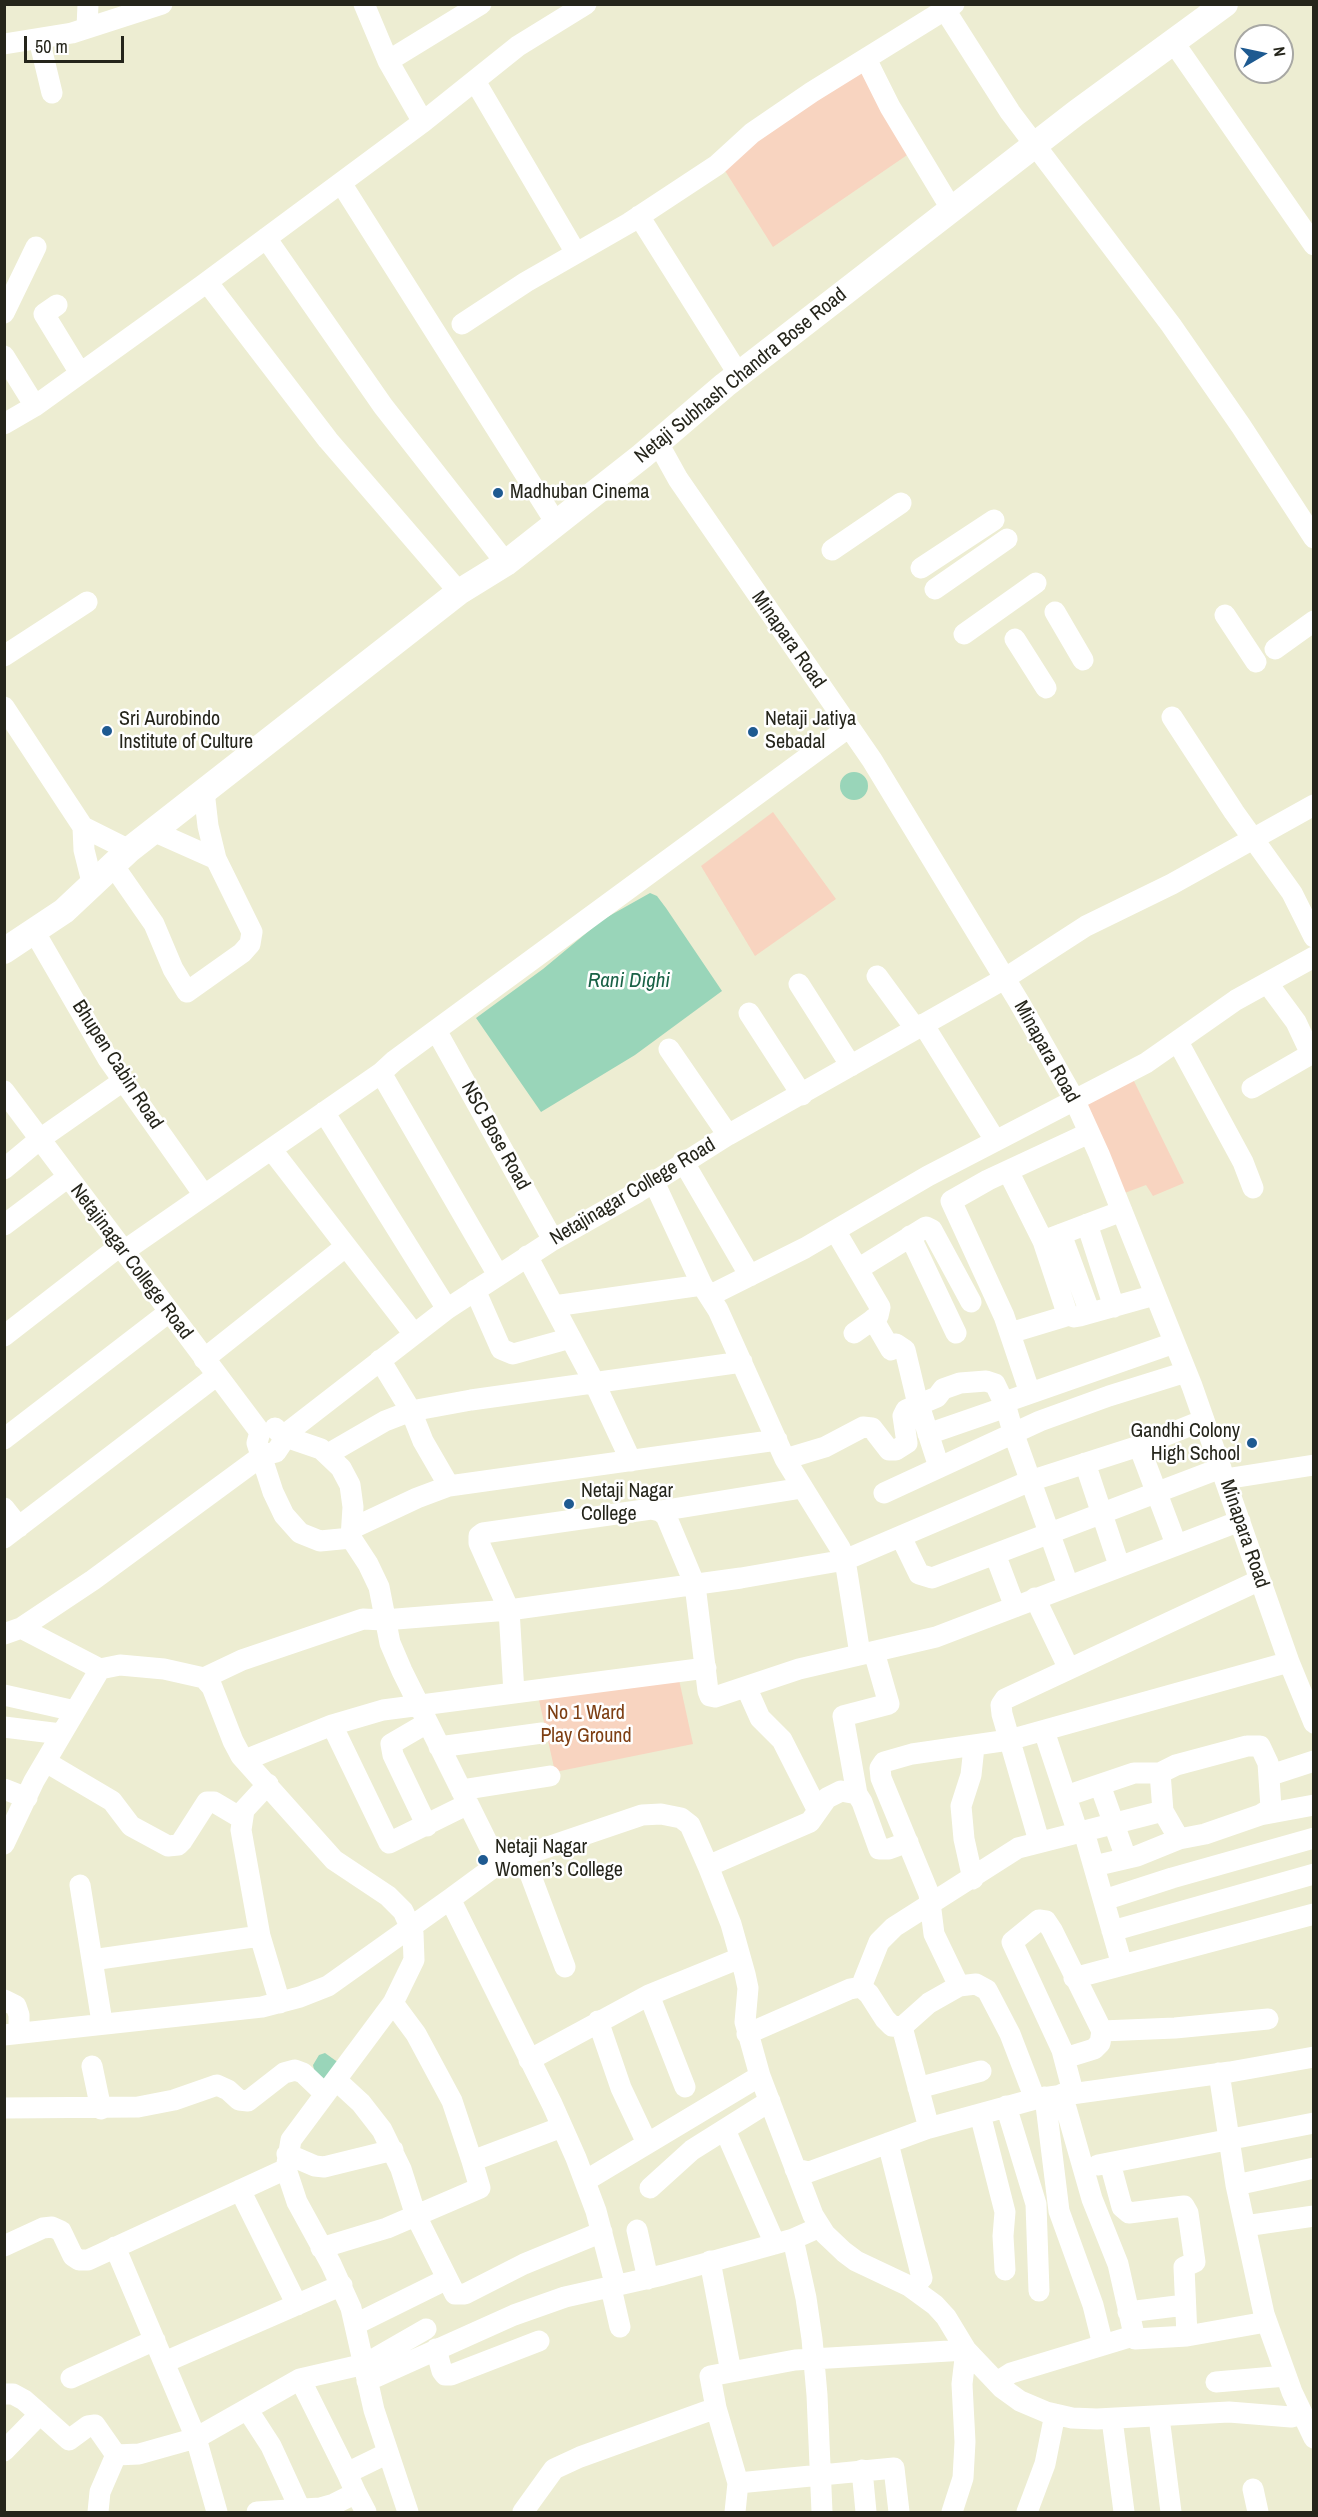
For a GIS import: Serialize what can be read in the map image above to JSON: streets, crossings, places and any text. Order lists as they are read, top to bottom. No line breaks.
{"streets":{"main road":["Netaji Subhash Chandra Bose Road"],"street":["Minapara Road","Bhupen Cabin Road","NSC Bose Road","Netajinagar College Road"]},"crossings":[["Netaji Subhash Chandra Bose Road","Minapara Road"],["Netaji Subhash Chandra Bose Road","Bhupen Cabin Road"],["Minapara Road","Netajinagar College Road"],["NSC Bose Road","Netajinagar College Road"]],"water":["Rani Dighi"],"parks":["No 1 Ward Play Ground"],"places":["Madhuban Cinema","Sri Aurobindo Institute of Culture","Netaji Jatiya Sebadal","Gandhi Colony High School","Netaji Nagar College","Netaji Nagar Women’s College"],"scale_bar":"50 m","north":"right"}
